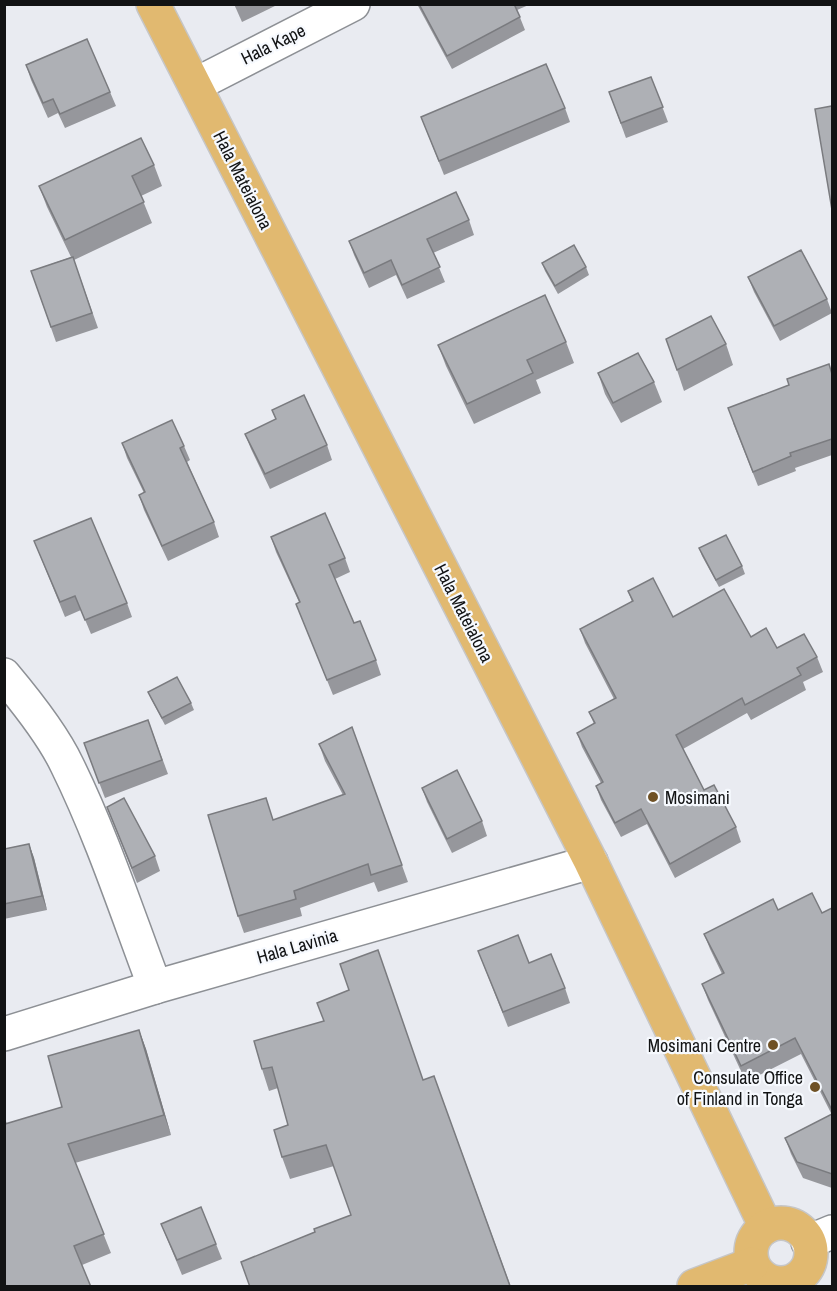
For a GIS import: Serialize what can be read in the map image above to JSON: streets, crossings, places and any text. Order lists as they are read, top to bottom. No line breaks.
{"streets":{"main road":["Hala Mateialona"],"street":["Hala Kape","Hala Lavinia"]},"crossings":[["Hala Kape","Hala Mateialona"],["Hala Mateialona","Hala Lavinia"]],"places":["Mosimani","Mosimani Centre","Consulate Office of Finland in Tonga"]}
